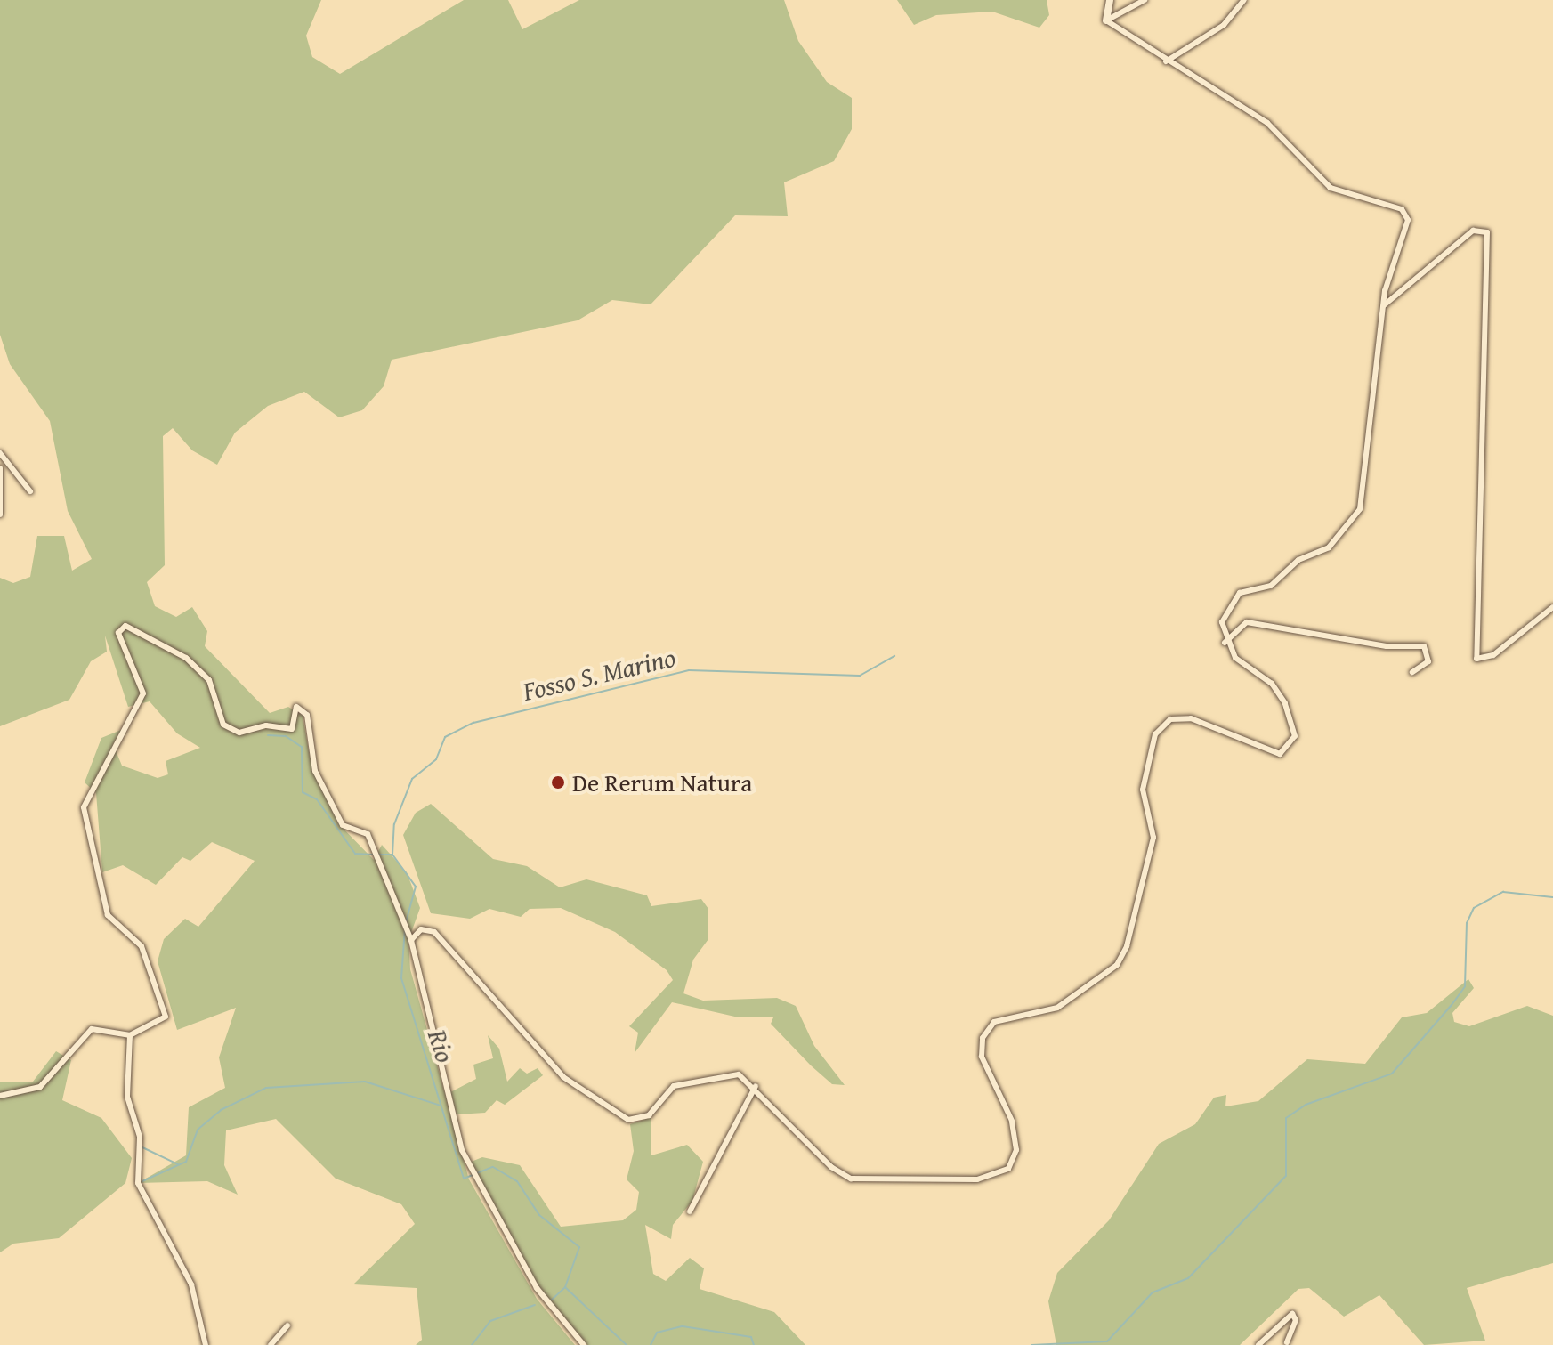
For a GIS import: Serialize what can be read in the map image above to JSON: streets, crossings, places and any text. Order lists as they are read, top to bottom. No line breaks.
{"water":["Fosso S. Marino","Rio"],"places":["De Rerum Natura"]}
